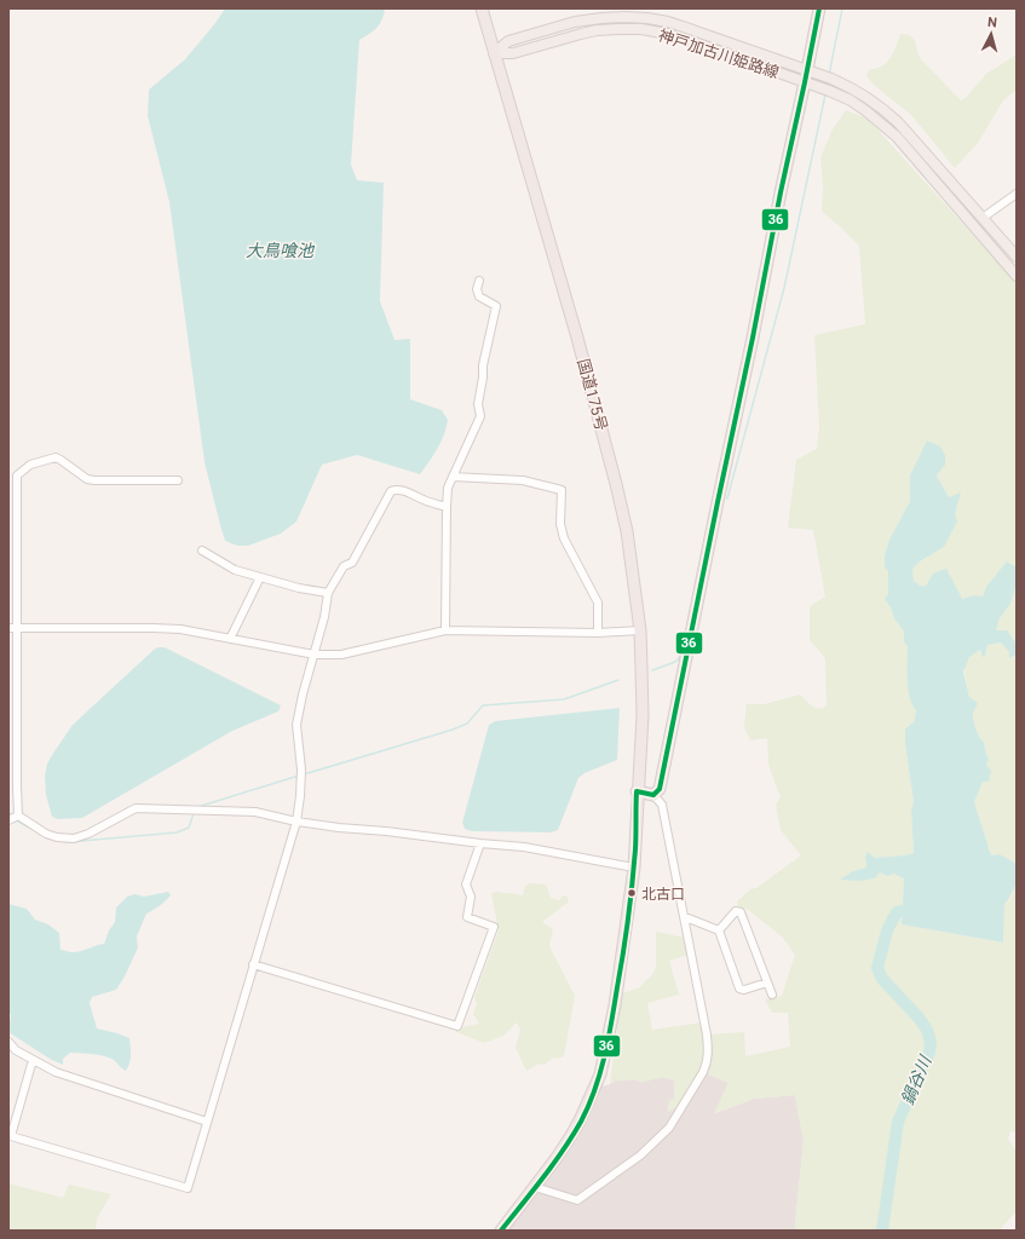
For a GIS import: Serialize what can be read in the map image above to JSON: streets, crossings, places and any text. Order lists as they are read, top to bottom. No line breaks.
{"streets":{"highway":["国道175号"],"main road":["神戸加古川姫路線"]},"crossings":[["神戸加古川姫路線","国道175号"]],"water":["大鳥喰池","鍋谷川"],"places":["北古口"],"lines":["transit line 36"],"north":"top"}
